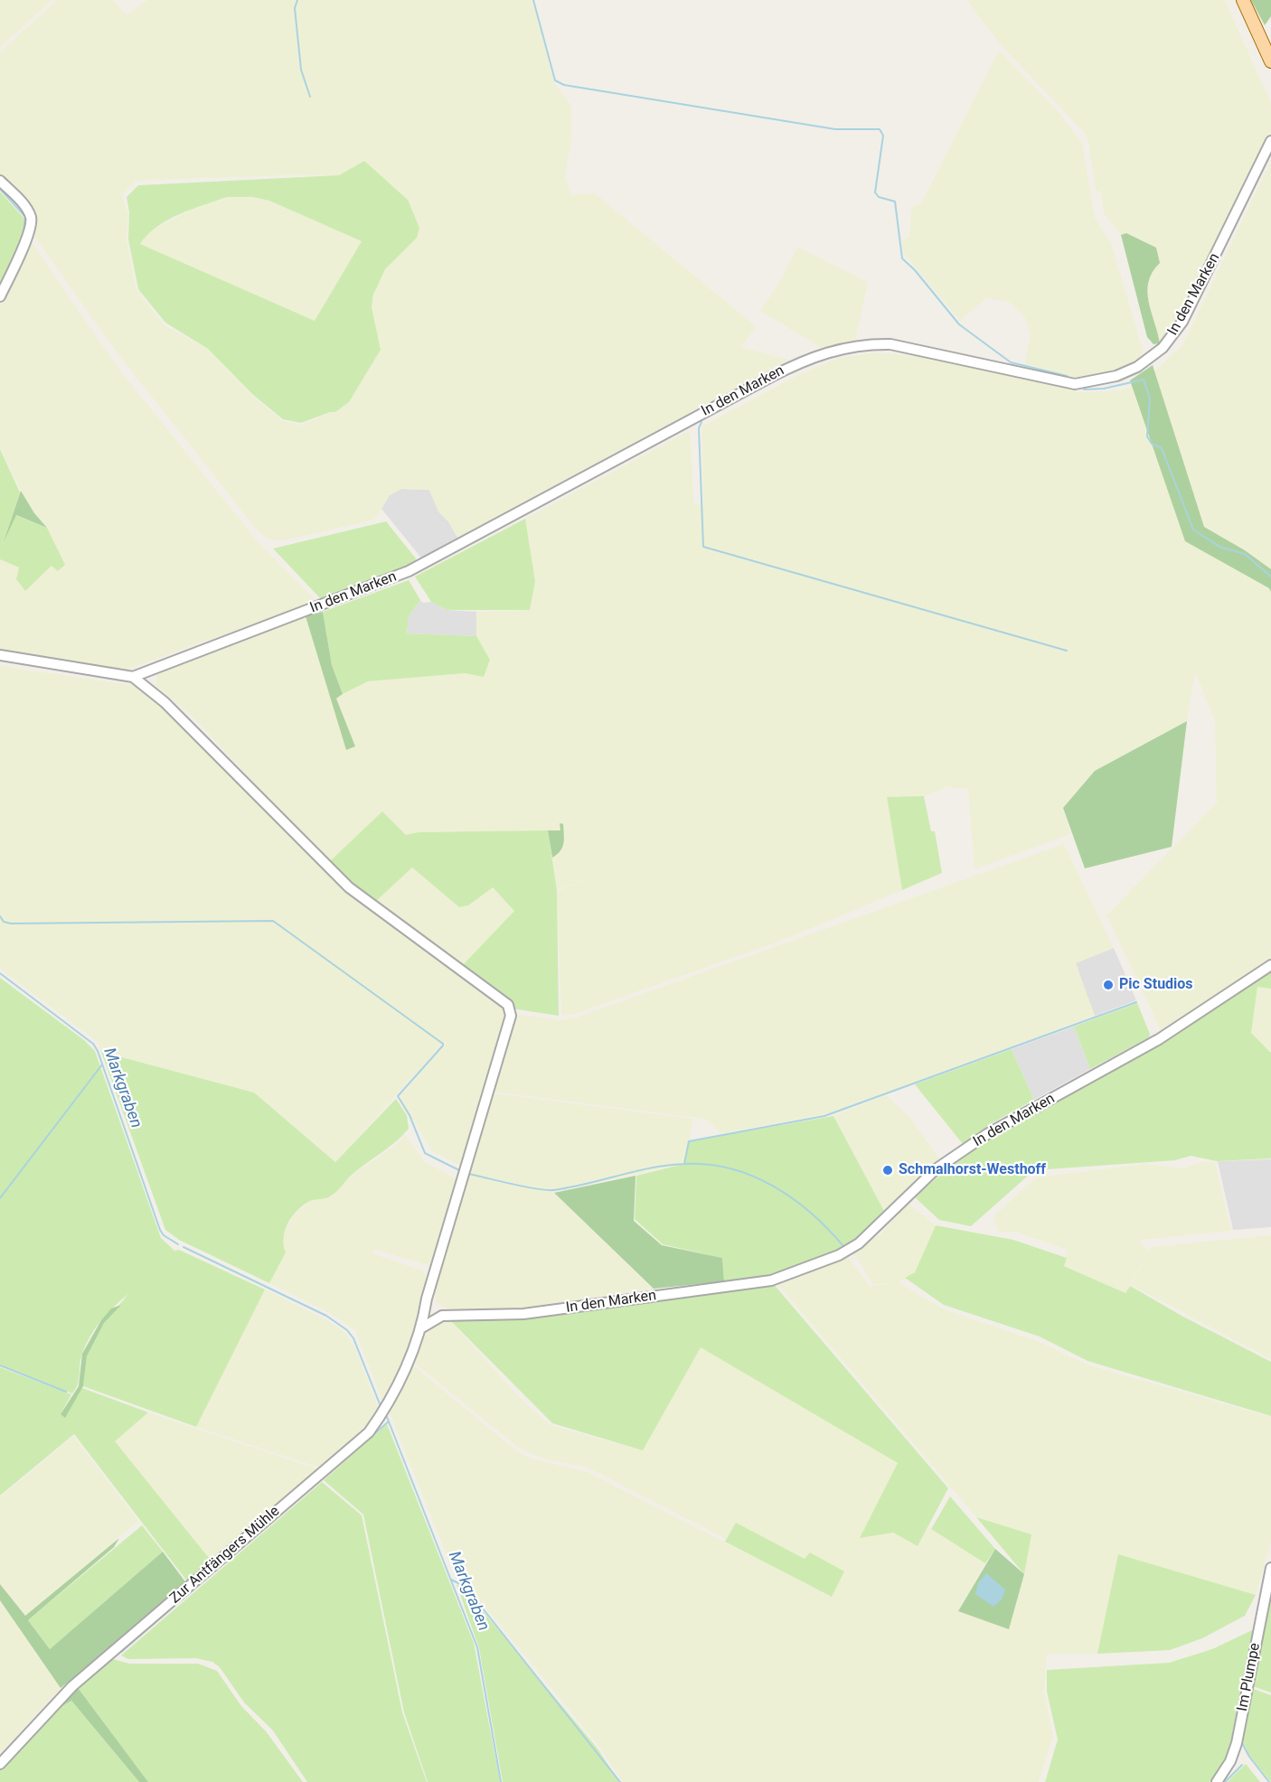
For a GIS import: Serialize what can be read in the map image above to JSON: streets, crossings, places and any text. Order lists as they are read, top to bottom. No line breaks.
{"streets":{"street":["In den Marken","Zur Antfängers Mühle","Im Plumpe"]},"crossings":[["In den Marken","Zur Antfängers Mühle"]],"water":["Markgraben"],"places":["Pic Studios","Schmalhorst-Westhoff"]}
